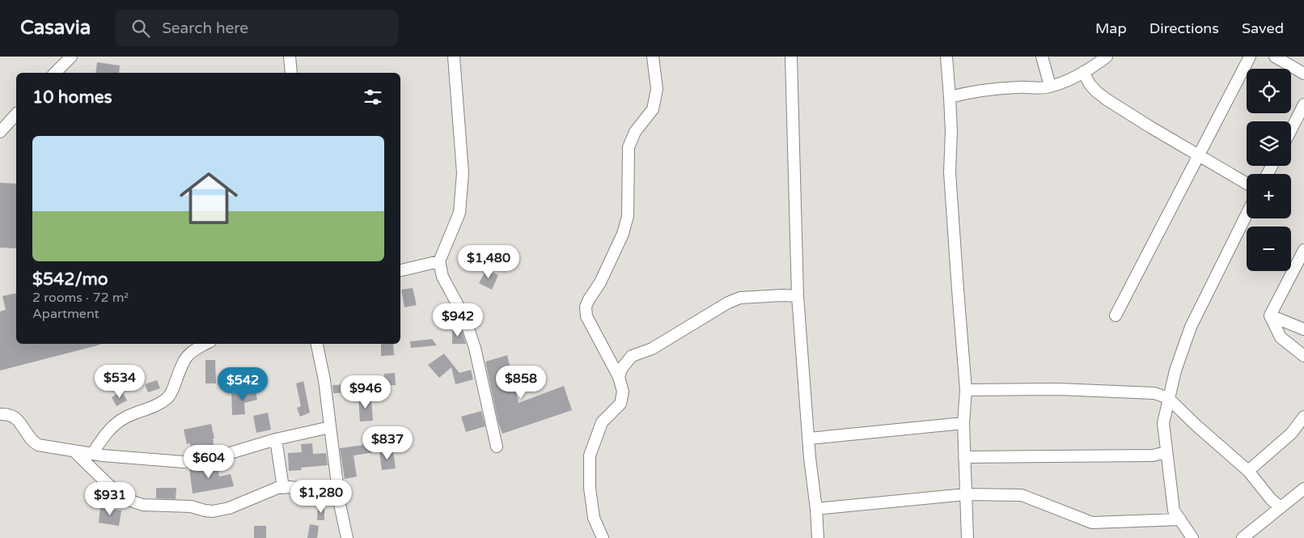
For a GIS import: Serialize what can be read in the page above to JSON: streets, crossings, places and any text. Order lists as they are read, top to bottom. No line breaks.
{"page":{"header":"Casavia","search":"Search here","nav":["Map","Directions","Saved"],"map_buttons":["+","−"],"heading":"10 homes","list":[{"name":"$542/mo","note":"2 rooms · 72 m² · Apartment"}],"price":["$1,480","$942","$534","$858","$542","$946","$837","$604","$1,280","$931"]}}
